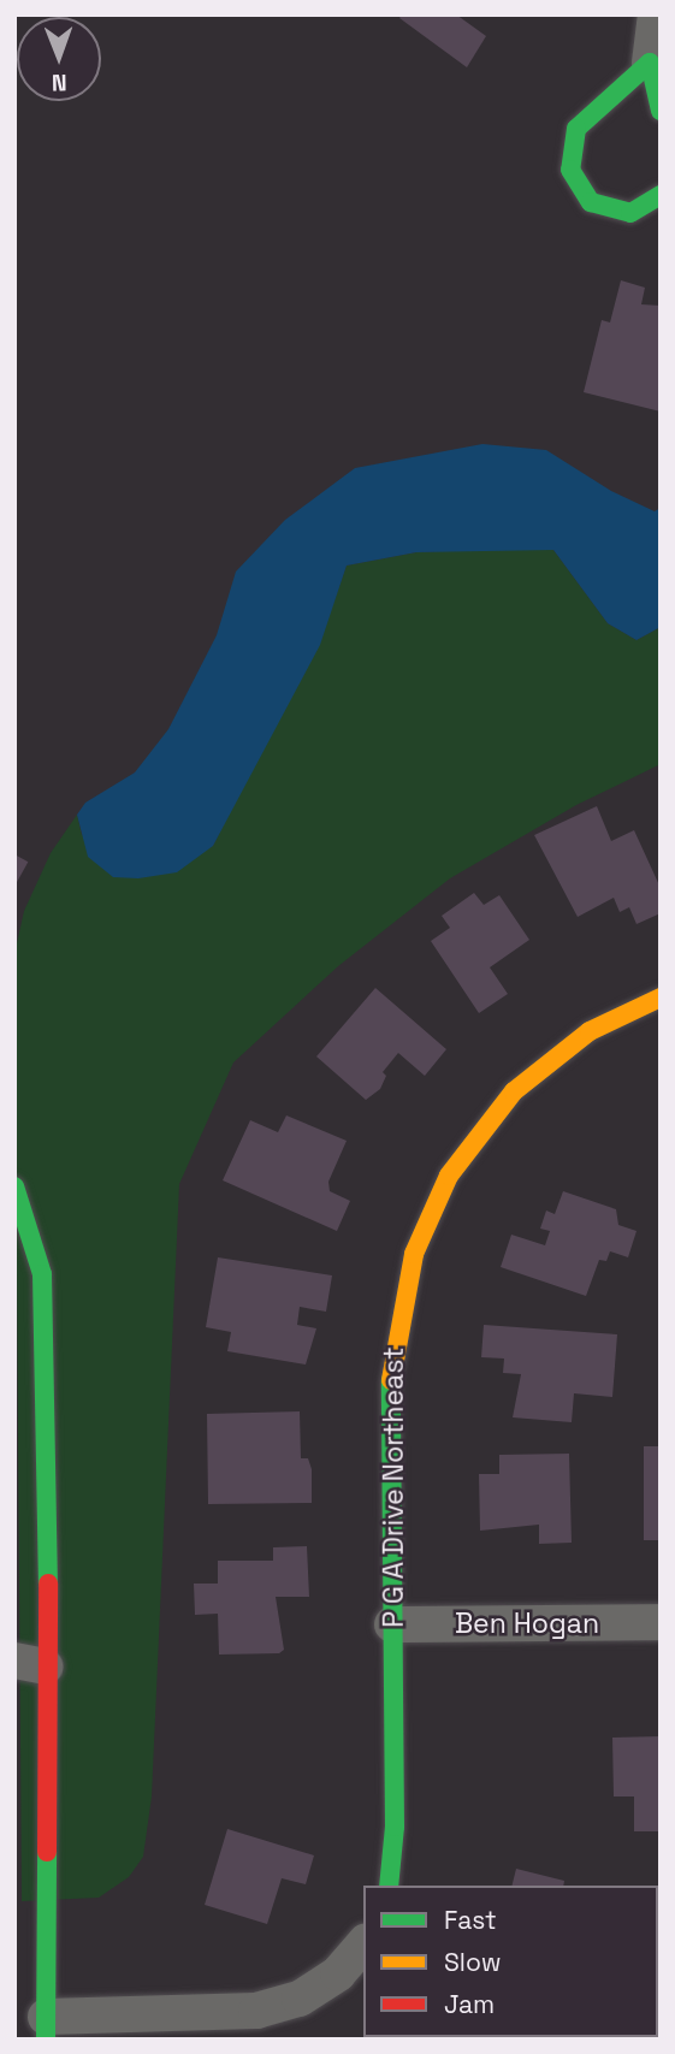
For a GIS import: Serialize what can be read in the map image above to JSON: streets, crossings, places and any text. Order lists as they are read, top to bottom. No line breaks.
{"streets":{"street":["P G A Drive Northeast","Ben Hogan"]},"crossings":[["P G A Drive Northeast","Ben Hogan"]],"legend":["Fast","Slow","Jam"],"north":"bottom"}
